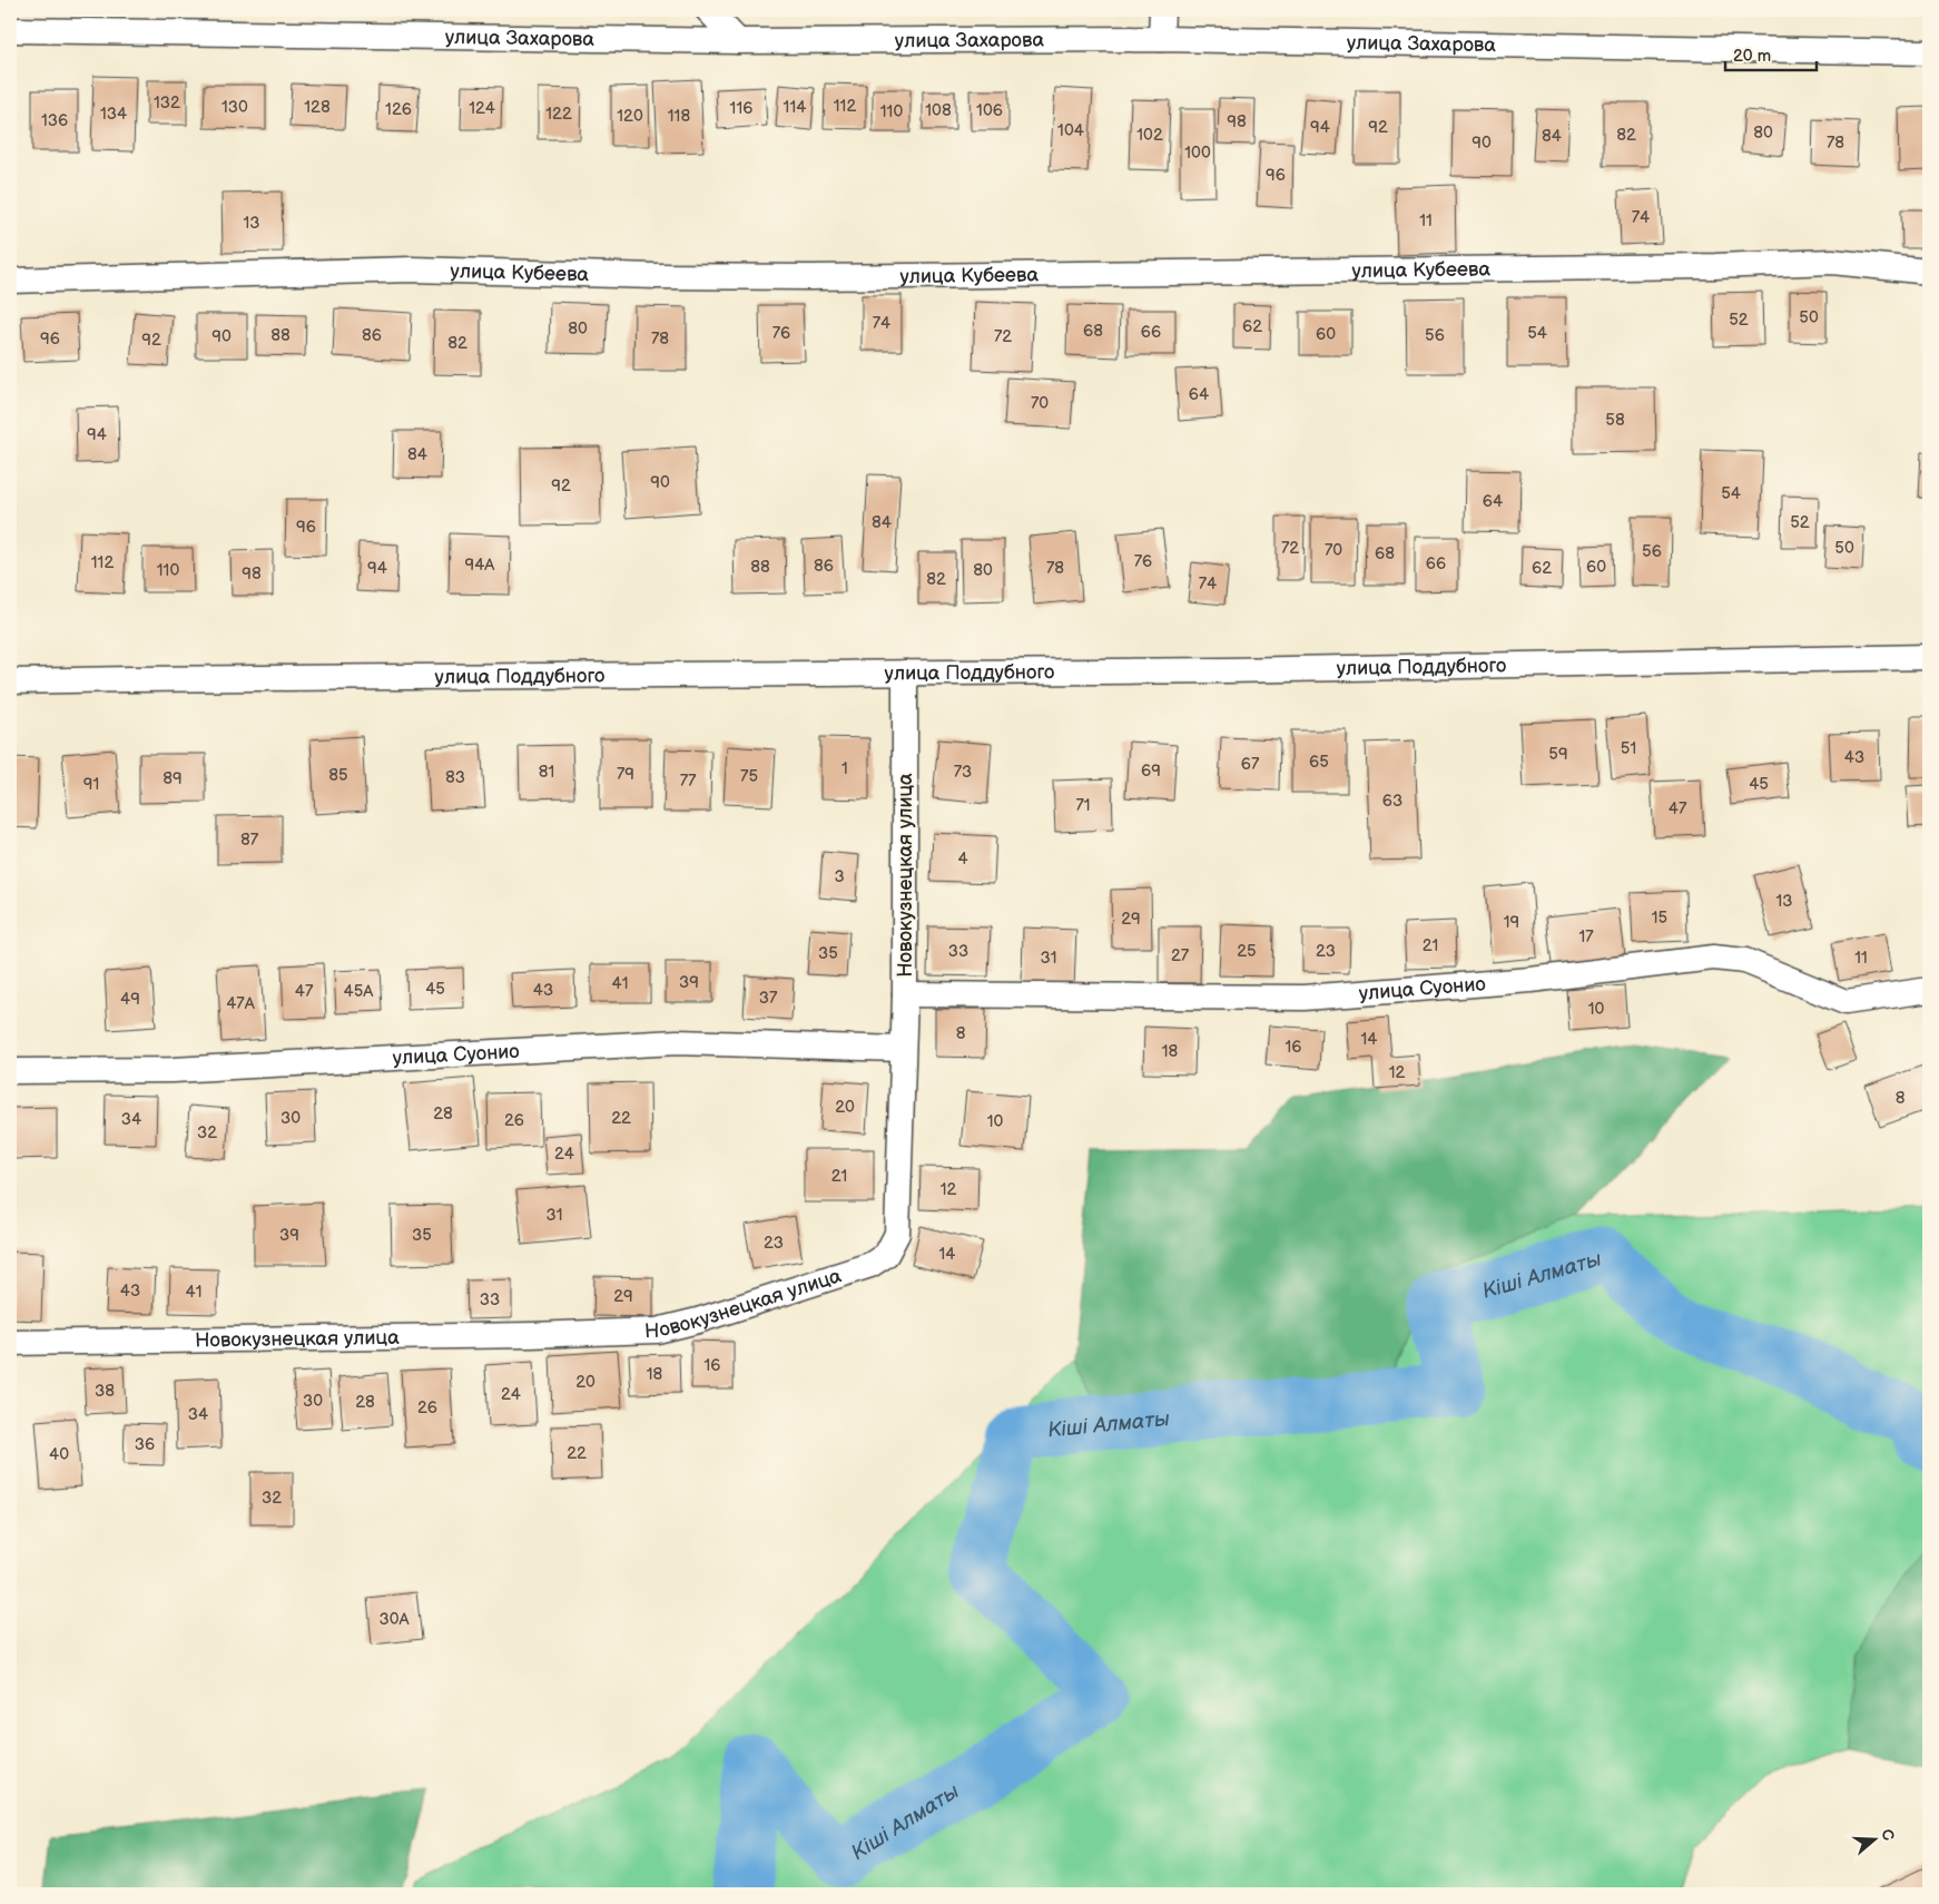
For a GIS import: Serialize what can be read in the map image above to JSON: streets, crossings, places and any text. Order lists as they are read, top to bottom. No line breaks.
{"streets":{"street":["улица Захарова","улица Кубеева","улица Поддубного","Новокузнецкая улица","улица Суонио"]},"crossings":[["улица Поддубного","Новокузнецкая улица"],["Новокузнецкая улица","улица Суонио"]],"water":["Кіші Алматы"],"house_numbers":["132","112","130","128","114","124","116","126","108","106","110","134","122","120","118","136","98","94","92","104","80","102","82","84","90","78","100","96","74","11","13","50","52","74","62","80","68","66","76","54","60","88","86","56","90","72","96","78","92","82","64","70","58","94","84","90","92","54","64","84","52","96","72","50","70","56","68","76","112","66","94А","86","88","60","94","78","62","110","80","98","82","74","51","59","43","65","67","1","69","81","73","79","85","75","83","89","77","91","45","63","71","47","87","4","3","13","15","29","19","17","21","33","25","23","35","27","31","11","39","41","45","43","47","45А","37","49","47А","10","8","14","16","18","12","8","20","28","30","22","34","26","10","32","24","21","12","31","39","35","23","14","43","41","29","33","16","18","20","38","24","30","28","26","34","36","22","40","32","30А"],"scale_bar":"20 m","north":"right"}
